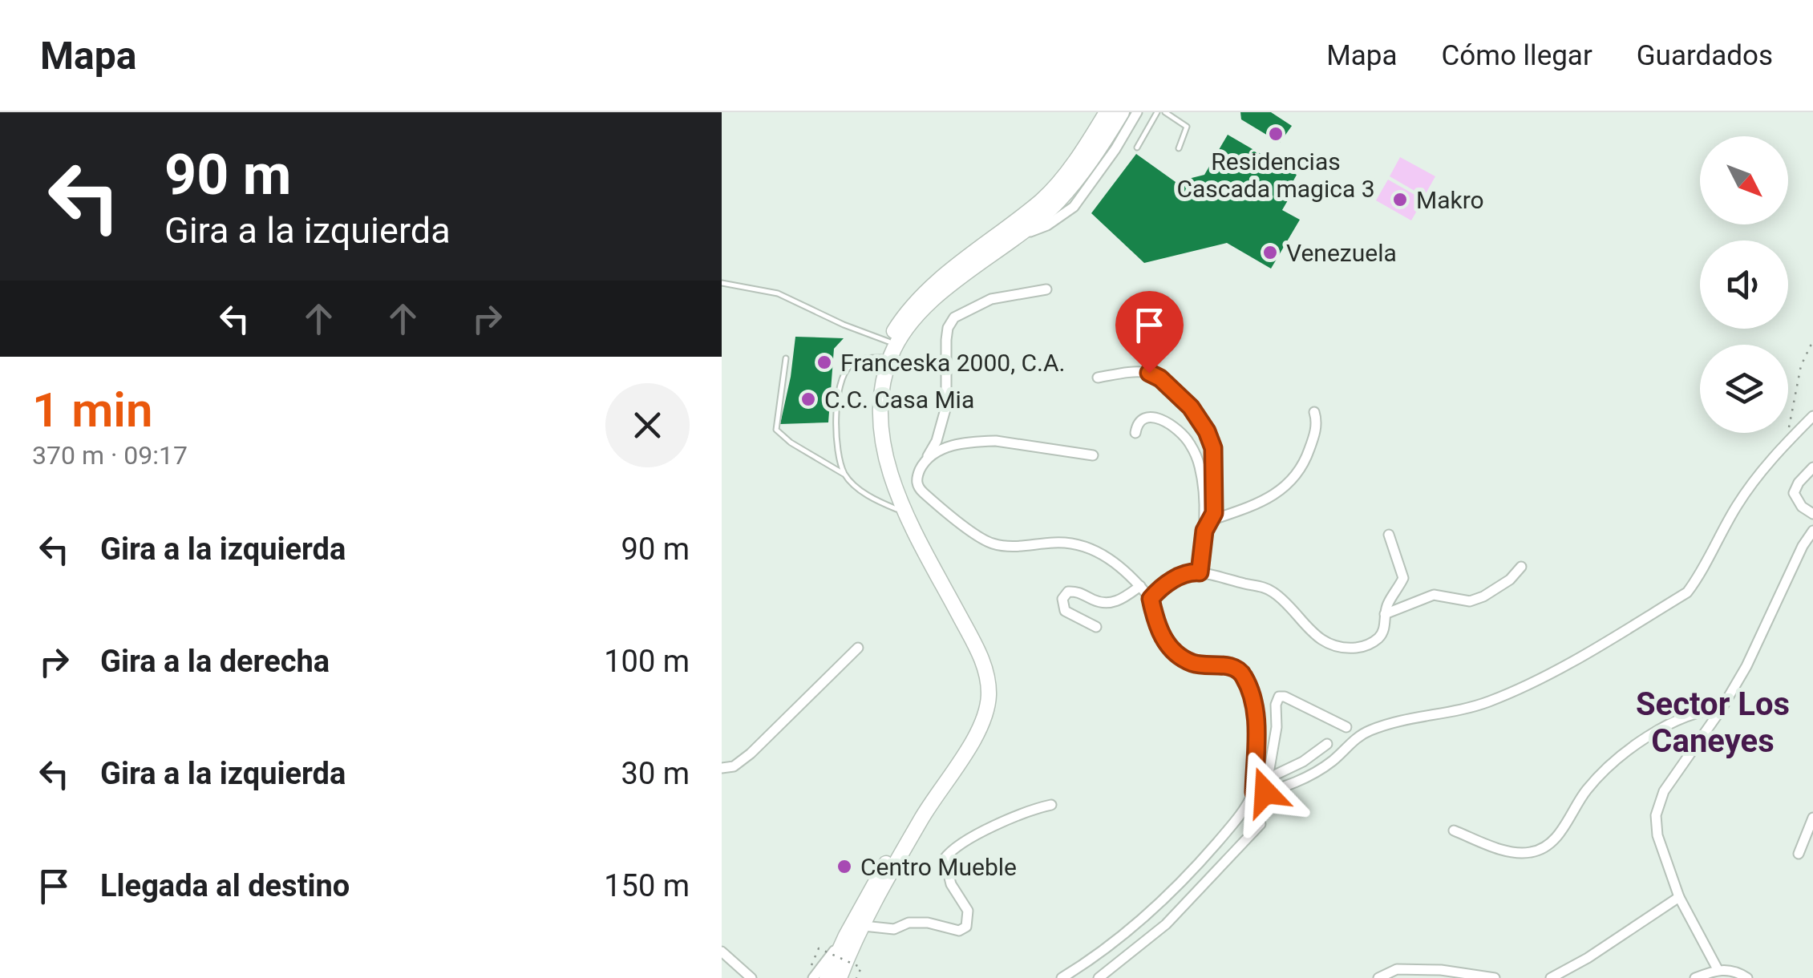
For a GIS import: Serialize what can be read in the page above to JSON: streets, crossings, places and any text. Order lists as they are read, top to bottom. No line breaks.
{"districts":["Sector Los Caneyes"],"places":["Residencias Cascada magica 3","Makro","Venezuela","Franceska 2000, C.A.","C.C. Casa Mia","Centro Mueble"],"north":"bottom right","page":{"header":"Mapa","nav":["Mapa","Cómo llegar","Guardados"],"turn":["90 m","Gira a la izquierda"],"heading":["1 min","370 m · 09:17"],"list":[{"name":"Gira a la izquierda","value":"90 m"},{"name":"Gira a la derecha","value":"100 m"},{"name":"Gira a la izquierda","value":"30 m"},{"name":"Llegada al destino","value":"150 m"}]}}
